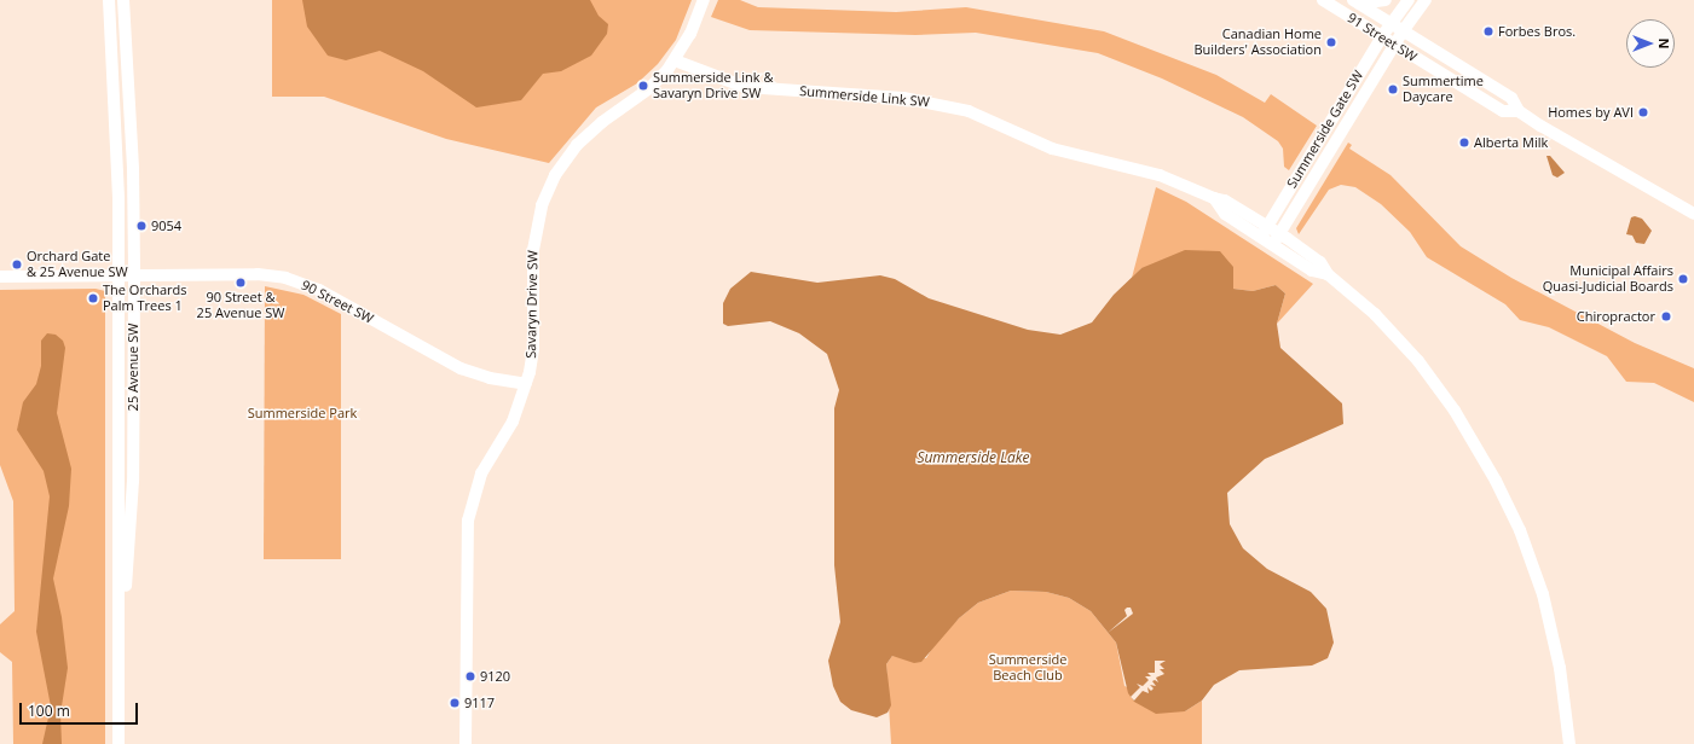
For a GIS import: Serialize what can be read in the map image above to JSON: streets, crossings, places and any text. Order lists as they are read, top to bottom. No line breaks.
{"streets":{"street":["91 Street SW","Summerside Link SW","Summerside Gate SW","90 Street SW","Savaryn Drive SW","25 Avenue SW"]},"crossings":[["91 Street SW","Summerside Gate SW"],["Summerside Link SW","Summerside Gate SW"],["Summerside Link SW","Savaryn Drive SW"],["90 Street SW","Savaryn Drive SW"],["90 Street SW","25 Avenue SW"]],"water":["Summerside Lake"],"parks":["Summerside Park","Summerside Beach Club"],"places":["Forbes Bros.","Canadian Home Builders' Association","Summerside Link & Savaryn Drive SW","Summertime Daycare","Homes by AVI","Alberta Milk","9054","Orchard Gate & 25 Avenue SW","Municipal Affairs Quasi-Judicial Boards","90 Street & 25 Avenue SW","The Orchards Palm Trees 1","Chiropractor","9120","9117"],"scale_bar":"100 m","north":"right"}
